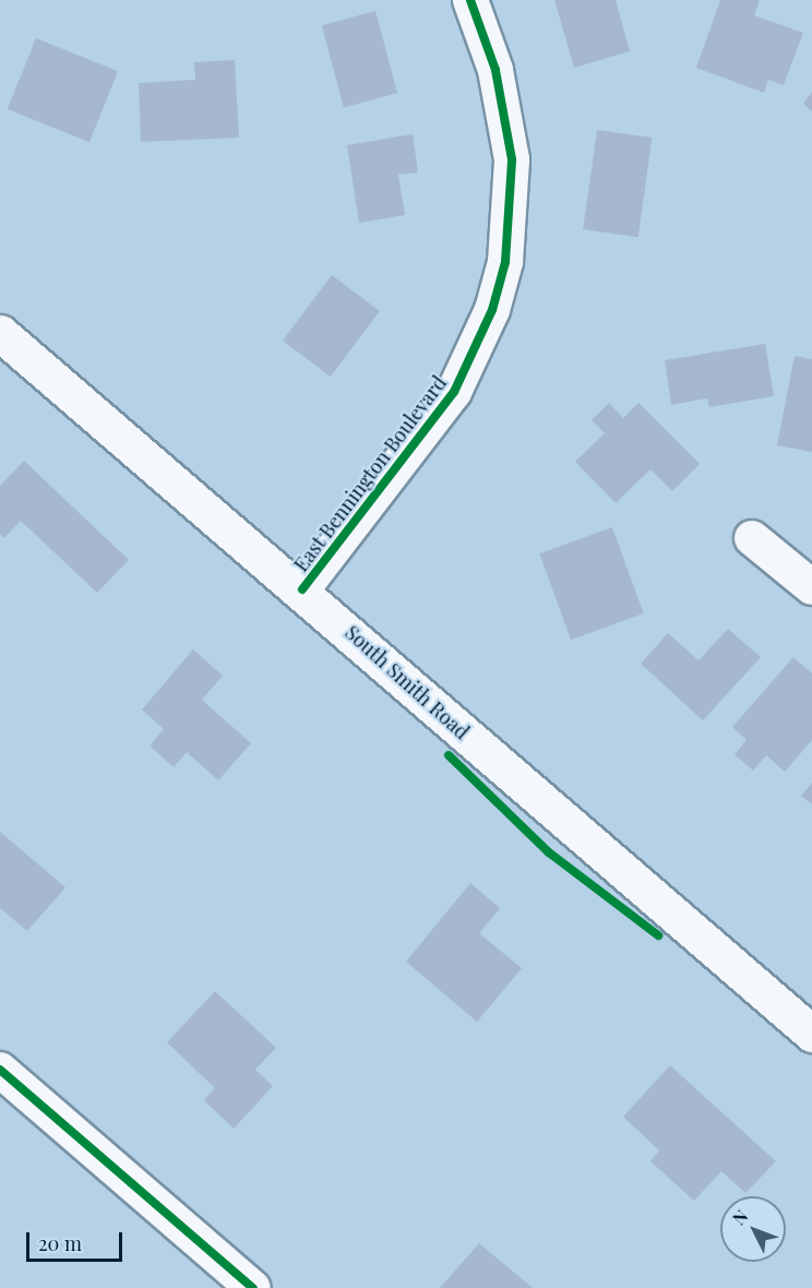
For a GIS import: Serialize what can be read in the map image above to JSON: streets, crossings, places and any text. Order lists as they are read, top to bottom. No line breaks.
{"streets":{"main road":["South Smith Road"],"street":["East Bennington Boulevard"]},"crossings":[["East Bennington Boulevard","South Smith Road"]],"scale_bar":"20 m","north":"top left"}
